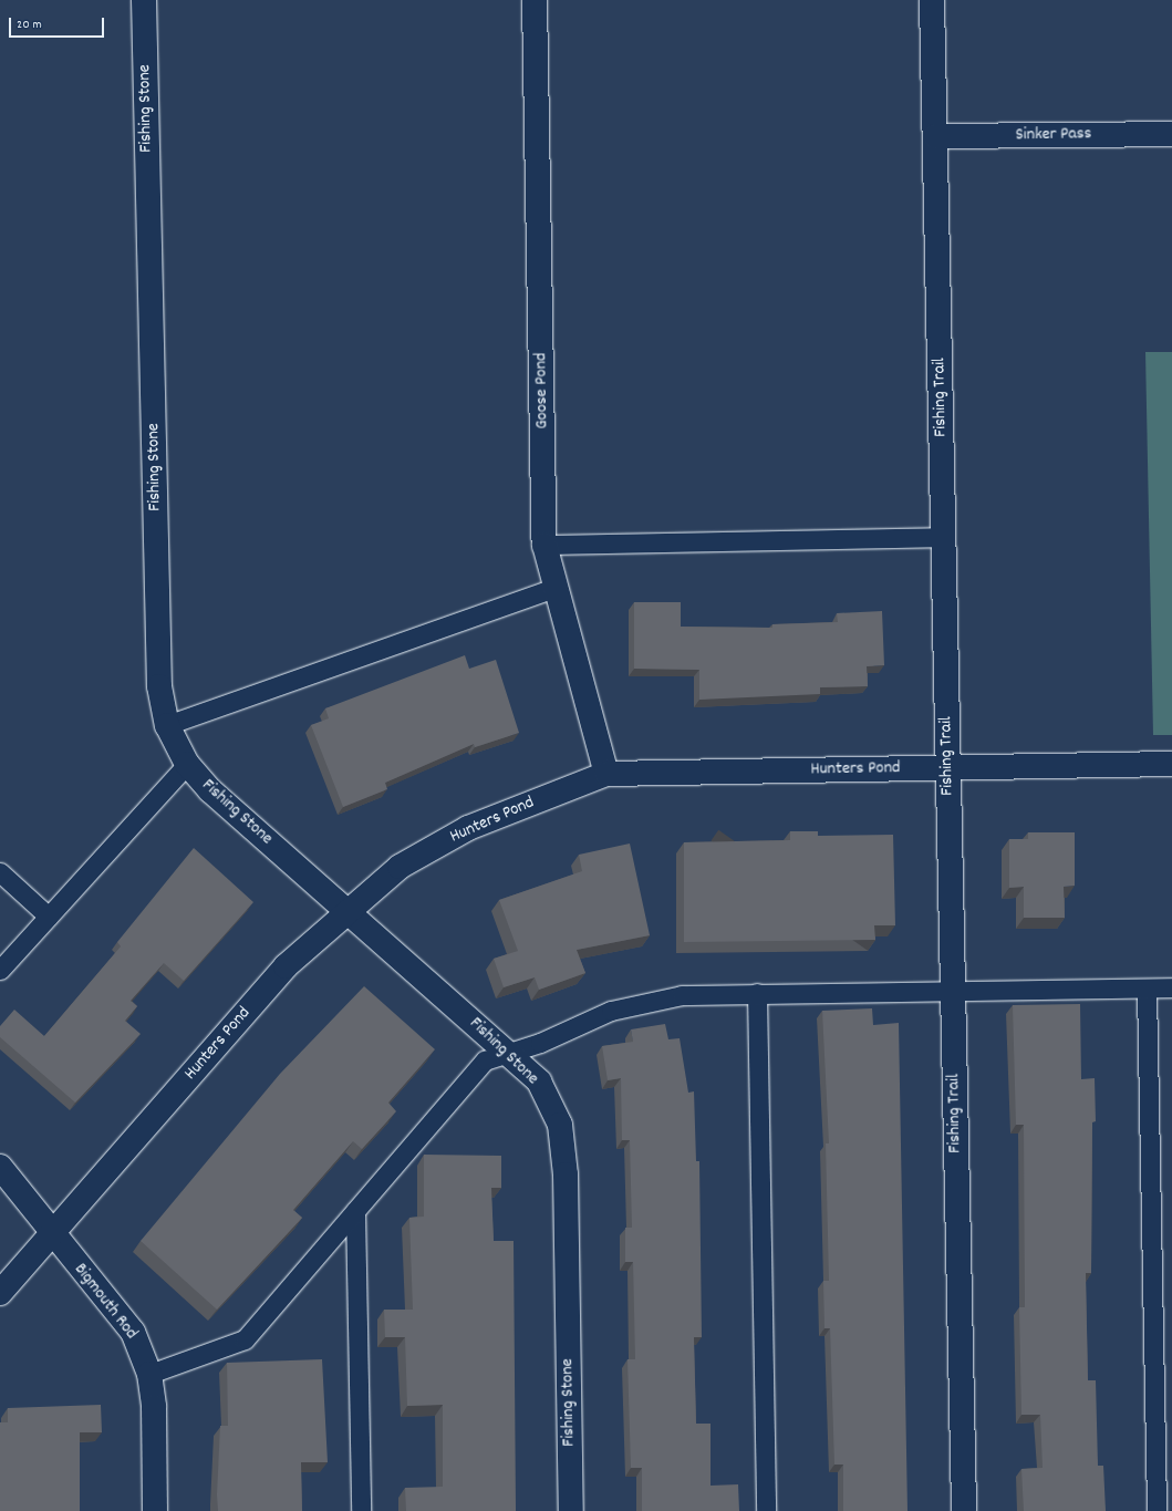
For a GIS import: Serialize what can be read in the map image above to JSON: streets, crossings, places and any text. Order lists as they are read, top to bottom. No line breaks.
{"streets":{"street":["Fishing Stone","Sinker Pass","Goose Pond","Fishing Trail","Hunters Pond","Bigmouth Rod"]},"crossings":[["Fishing Stone","Hunters Pond"],["Sinker Pass","Fishing Trail"],["Goose Pond","Hunters Pond"],["Fishing Trail","Hunters Pond"],["Hunters Pond","Bigmouth Rod"]],"scale_bar":"20 m"}
